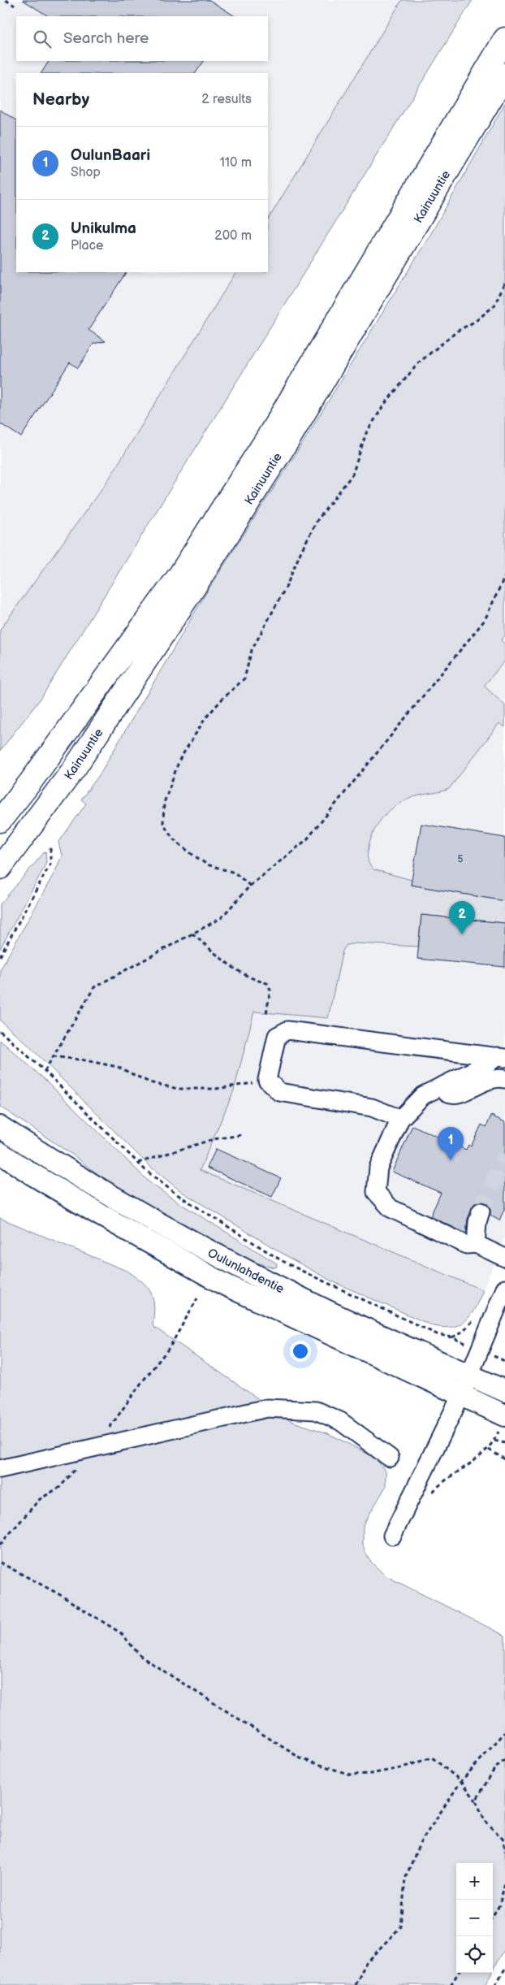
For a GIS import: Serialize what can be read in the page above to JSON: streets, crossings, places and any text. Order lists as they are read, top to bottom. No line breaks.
{"streets":{"highway":["Kainuuntie"],"main road":["Oulunlahdentie"]},"house_numbers":["5"],"page":{"search":"Search here","heading":["Nearby","2 results"],"list":[{"mark":"1","name":"OulunBaari","note":"Shop","value":"110 m"},{"mark":"2","name":"Unikulma","note":"Place","value":"200 m"}],"pins":["2","1"],"map_buttons":["+","−"]}}
